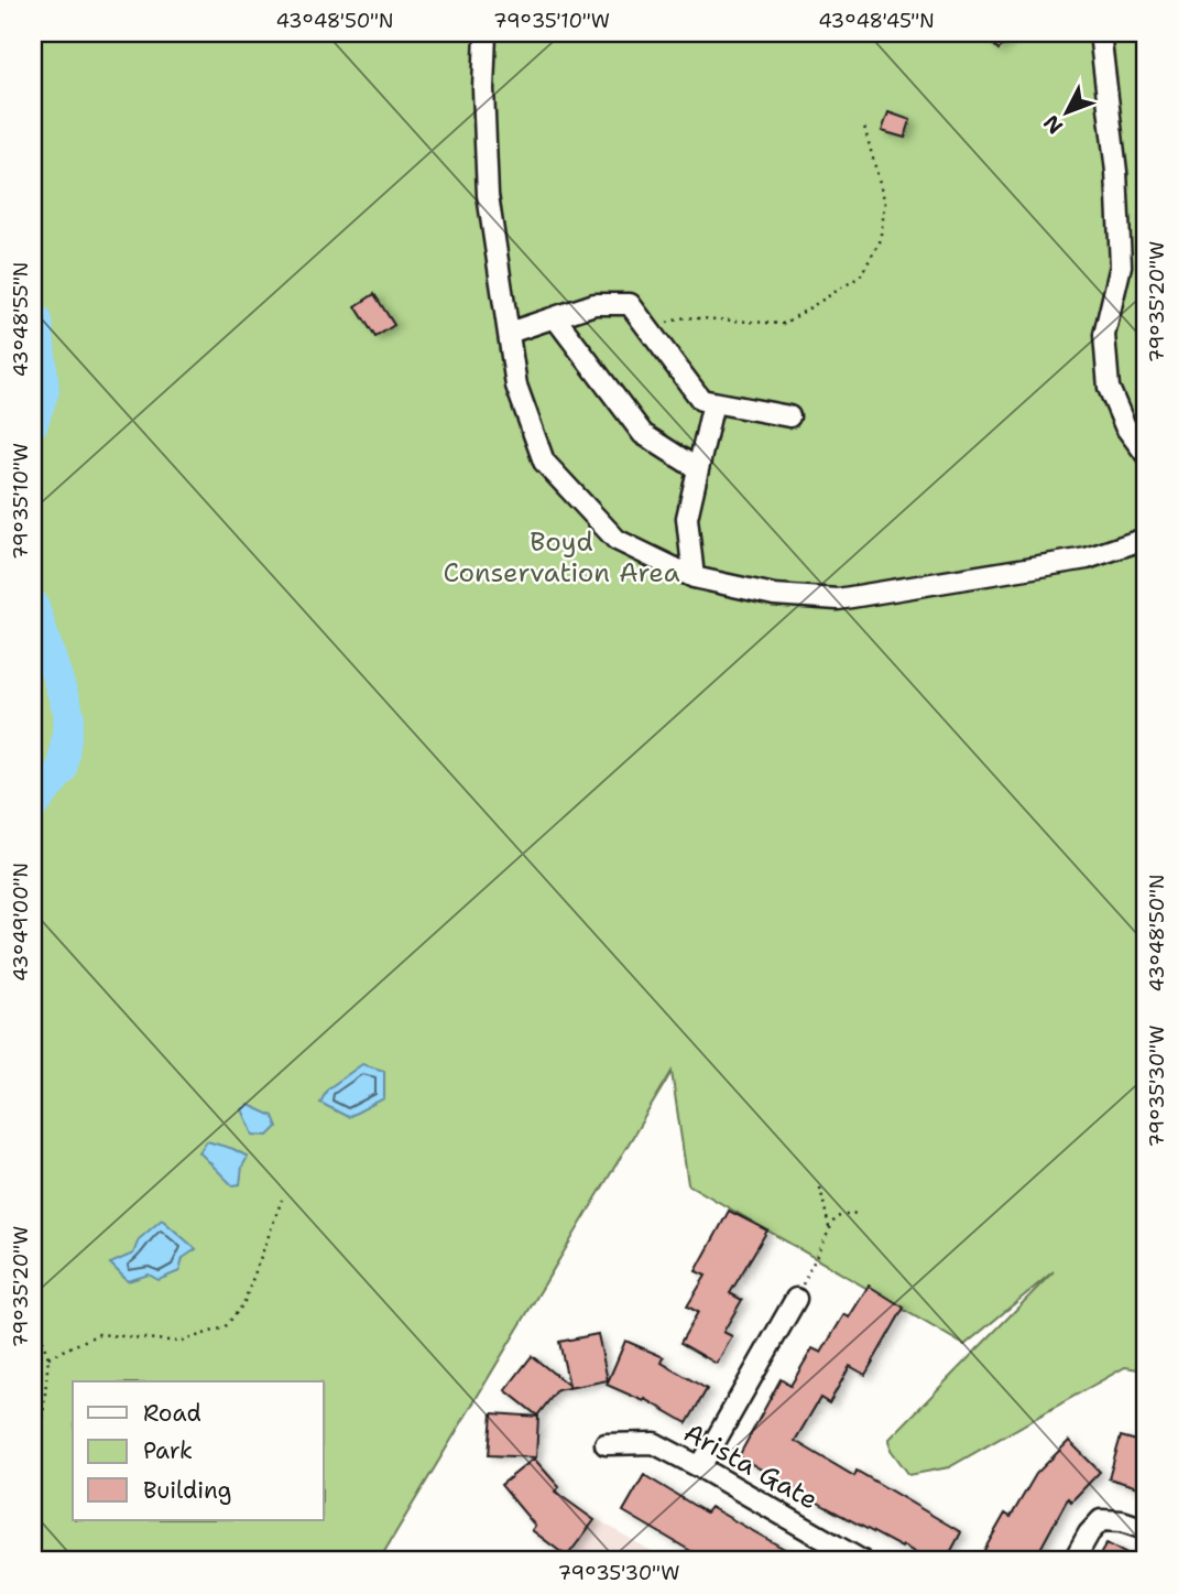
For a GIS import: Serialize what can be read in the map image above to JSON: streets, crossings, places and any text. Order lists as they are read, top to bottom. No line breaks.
{"streets":{"street":["Arista Gate"]},"parks":["Boyd Conservation Area"],"legend":["Road","Park","Building"],"north":"bottom left","coordinates":["43°48'50\"N","79°35'10\"W","43°48'45\"N","79°35'20\"W","43°48'55\"N","43°49'00\"N","79°35'30\"W"]}
